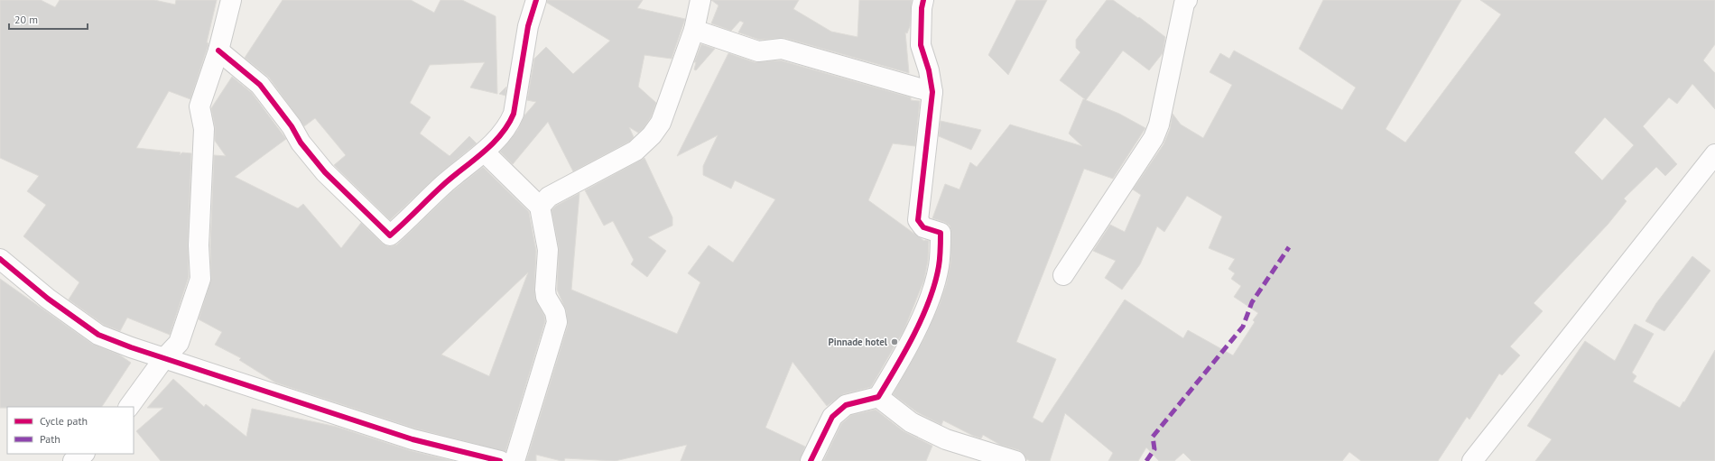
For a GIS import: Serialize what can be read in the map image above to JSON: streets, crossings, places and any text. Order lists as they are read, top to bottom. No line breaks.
{"places":["Pinnade hotel"],"legend":["Cycle path","Path"],"scale_bar":"20 m"}
